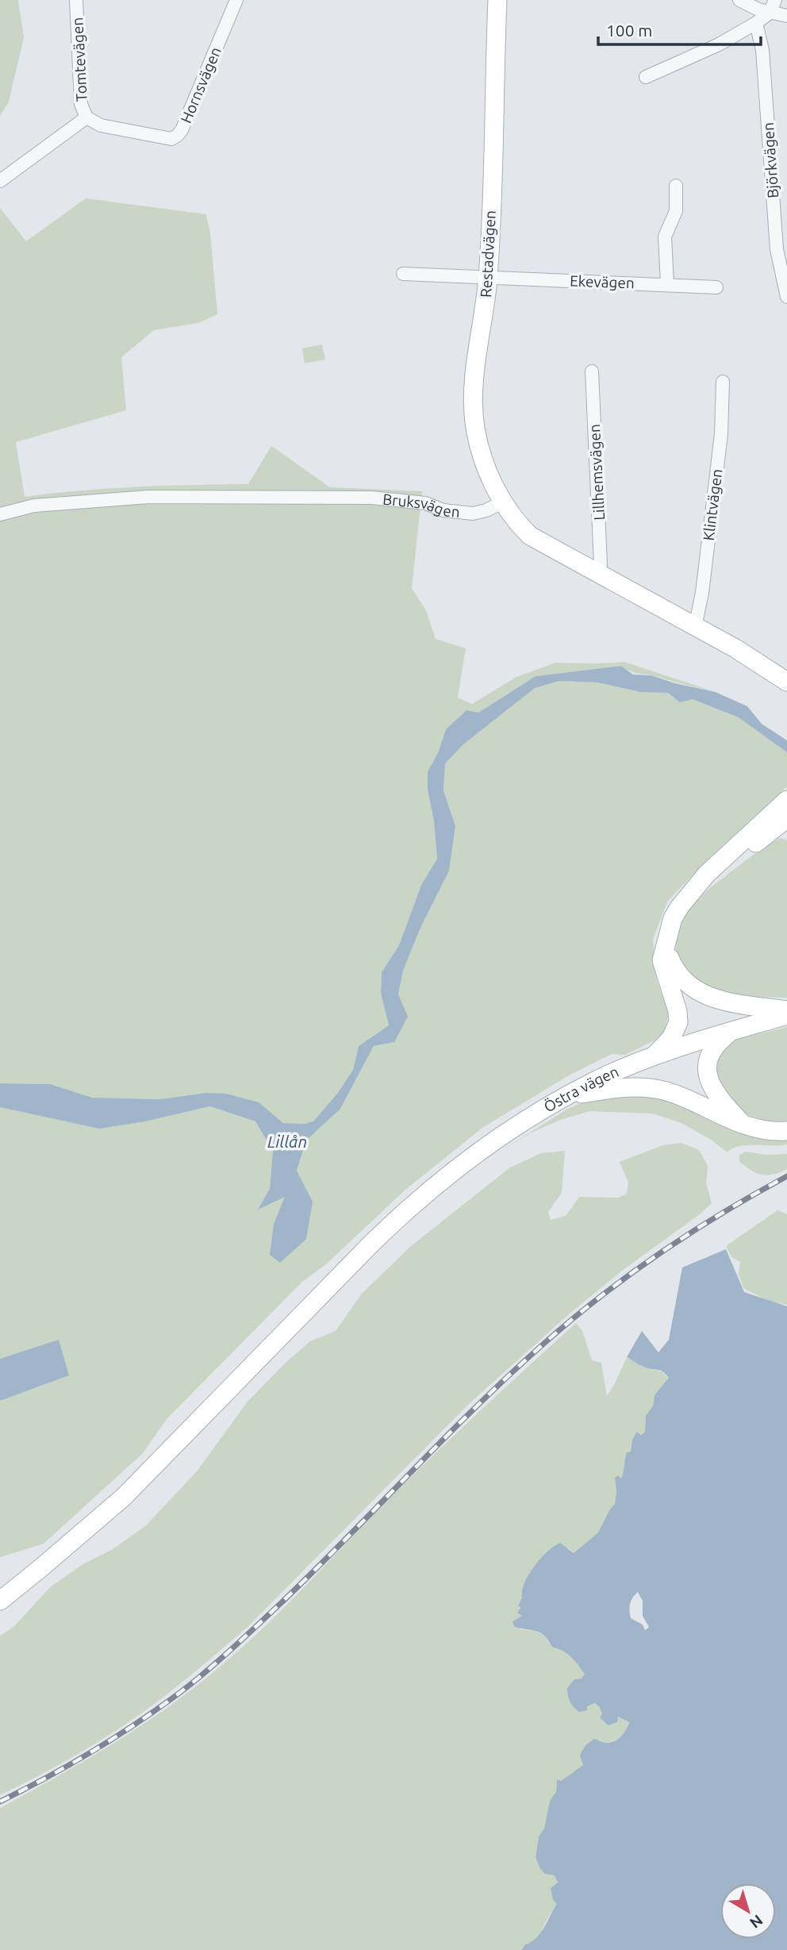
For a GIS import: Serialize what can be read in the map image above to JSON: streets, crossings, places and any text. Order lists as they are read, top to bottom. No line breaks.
{"streets":{"street":["Tomtevägen","Hornsvägen","Björkvägen","Restadvägen","Ekevägen","Lillhemsvägen","Klintvägen","Bruksvägen","Östra vägen"]},"crossings":[["Tomtevägen","Hornsvägen"],["Restadvägen","Ekevägen"],["Restadvägen","Bruksvägen"]],"water":["Lillån"],"scale_bar":"100 m","north":"bottom right"}
